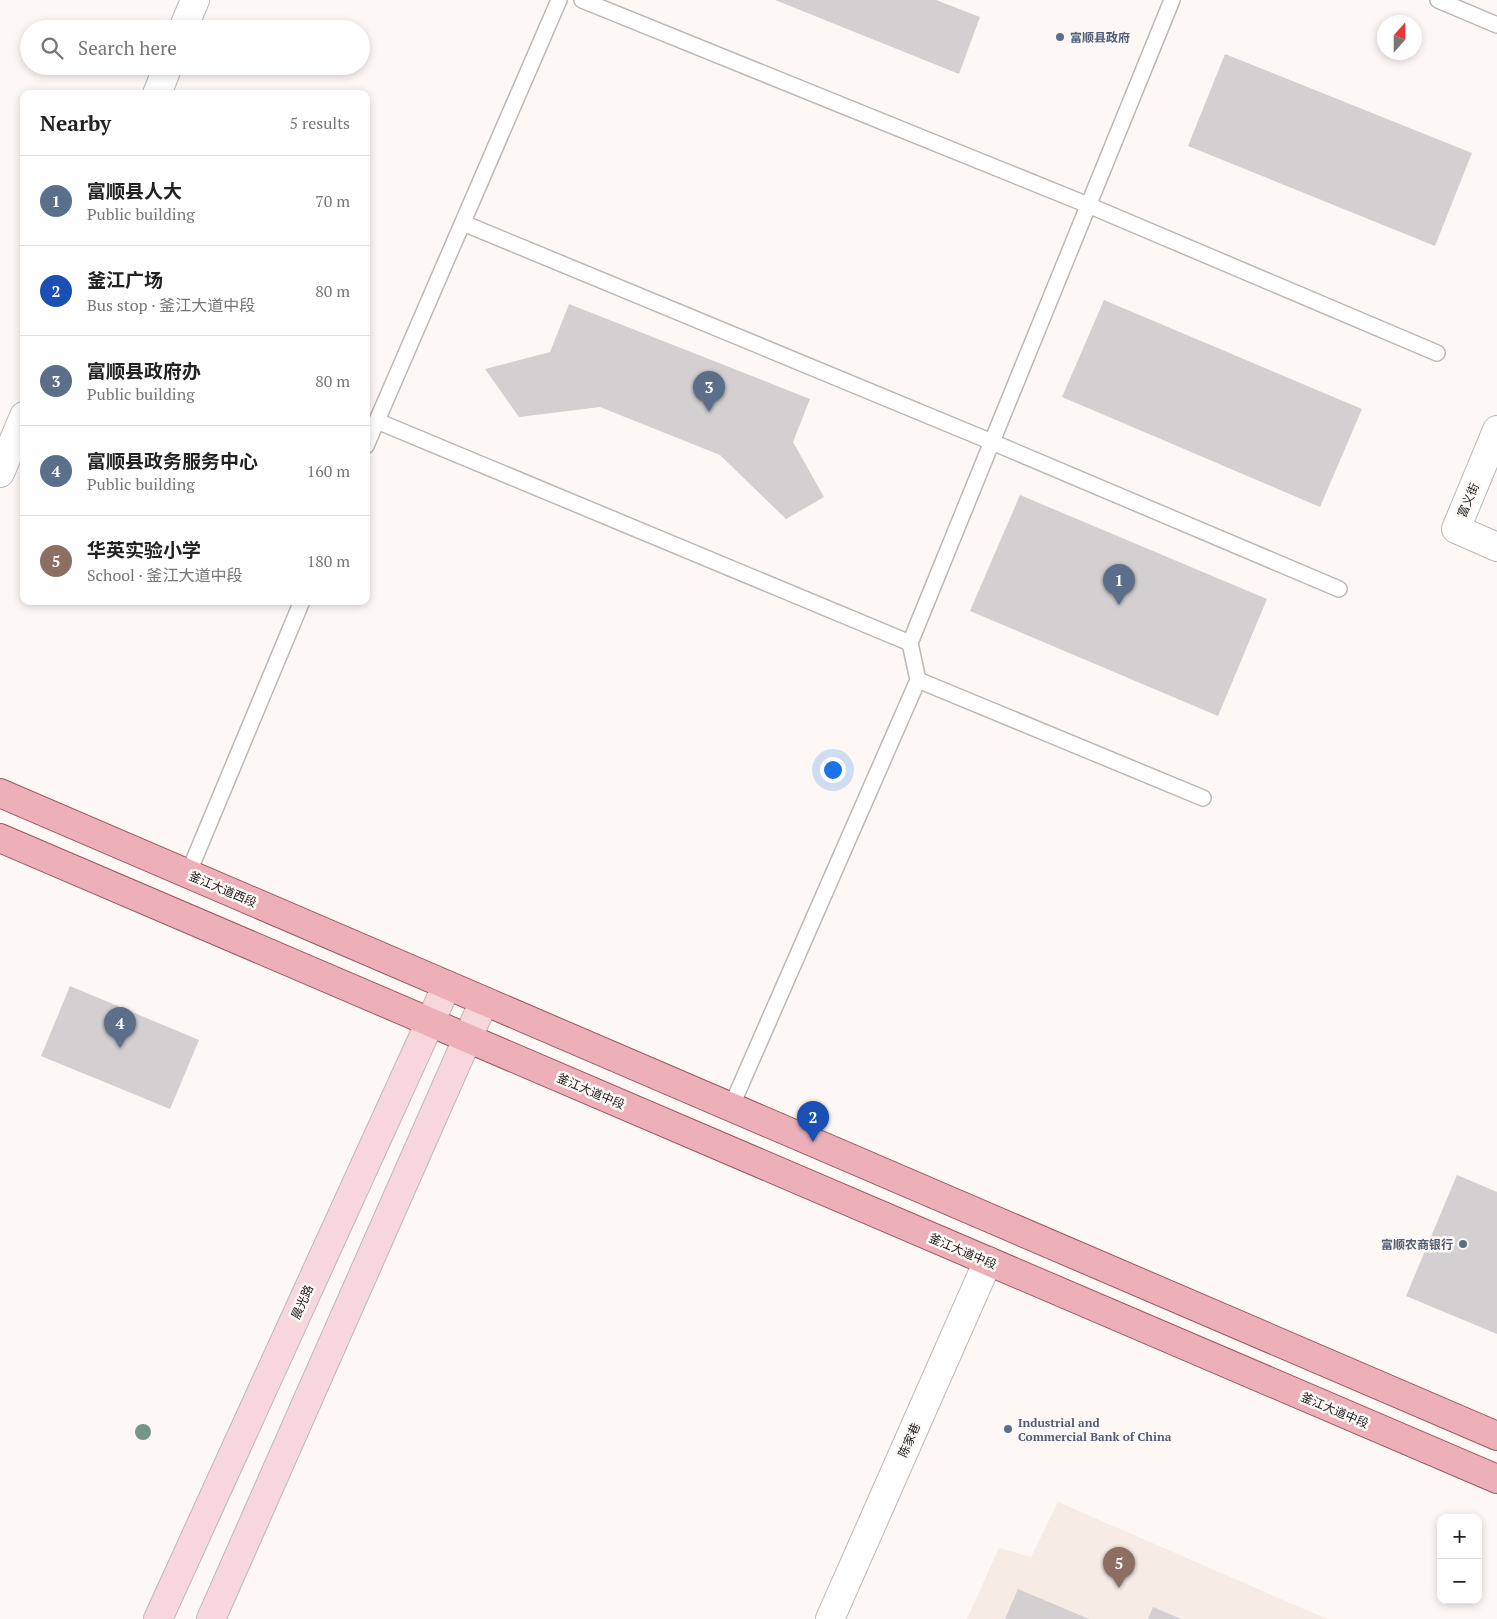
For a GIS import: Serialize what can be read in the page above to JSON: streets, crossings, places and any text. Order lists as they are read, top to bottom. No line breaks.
{"streets":{"main road":["釜江大道西段","釜江大道中段","晨光路"],"street":["富义街","陈家巷"]},"crossings":[["釜江大道西段","晨光路"],["釜江大道中段","晨光路"],["釜江大道中段","陈家巷"]],"places":["富顺县政府","富顺农商银行","Industrial and Commercial Bank of China"],"north":"top","page":{"search":"Search here","heading":["Nearby","5 results"],"list":[{"mark":"1","name":"富顺县人大","note":"Public building","value":"70 m"},{"mark":"2","name":"釜江广场","note":"Bus stop · 釜江大道中段","value":"80 m"},{"mark":"3","name":"富顺县政府办","note":"Public building","value":"80 m"},{"mark":"4","name":"富顺县政务服务中心","note":"Public building","value":"160 m"},{"mark":"5","name":"华英实验小学","note":"School · 釜江大道中段","value":"180 m"}],"pins":["3","1","4","2","5"],"map_buttons":["+","−"]}}
